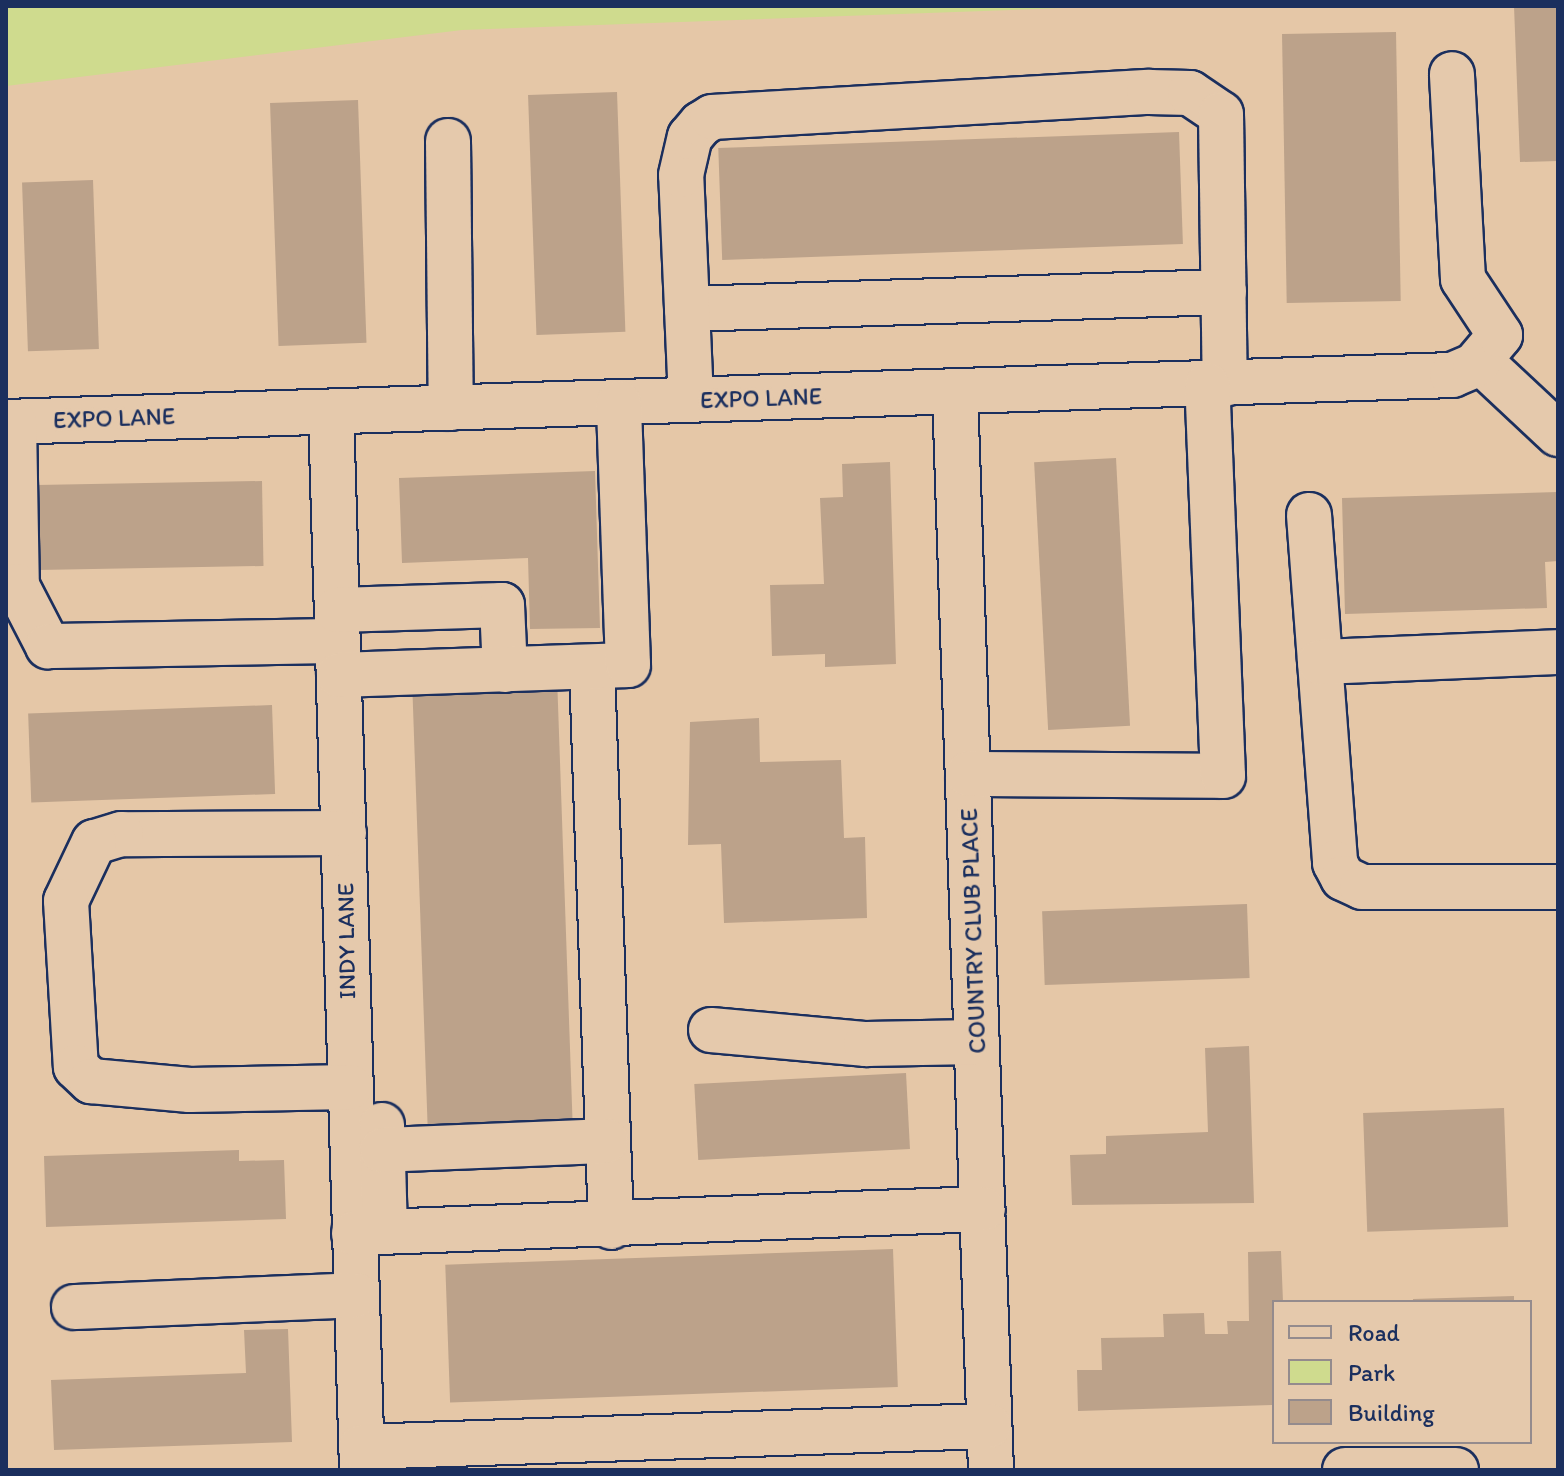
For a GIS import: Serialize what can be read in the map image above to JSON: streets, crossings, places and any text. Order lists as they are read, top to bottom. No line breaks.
{"streets":{"street":["EXPO LANE","COUNTRY CLUB PLACE","INDY LANE"]},"crossings":[["EXPO LANE","COUNTRY CLUB PLACE"],["EXPO LANE","INDY LANE"]],"legend":["Road","Park","Building"]}
